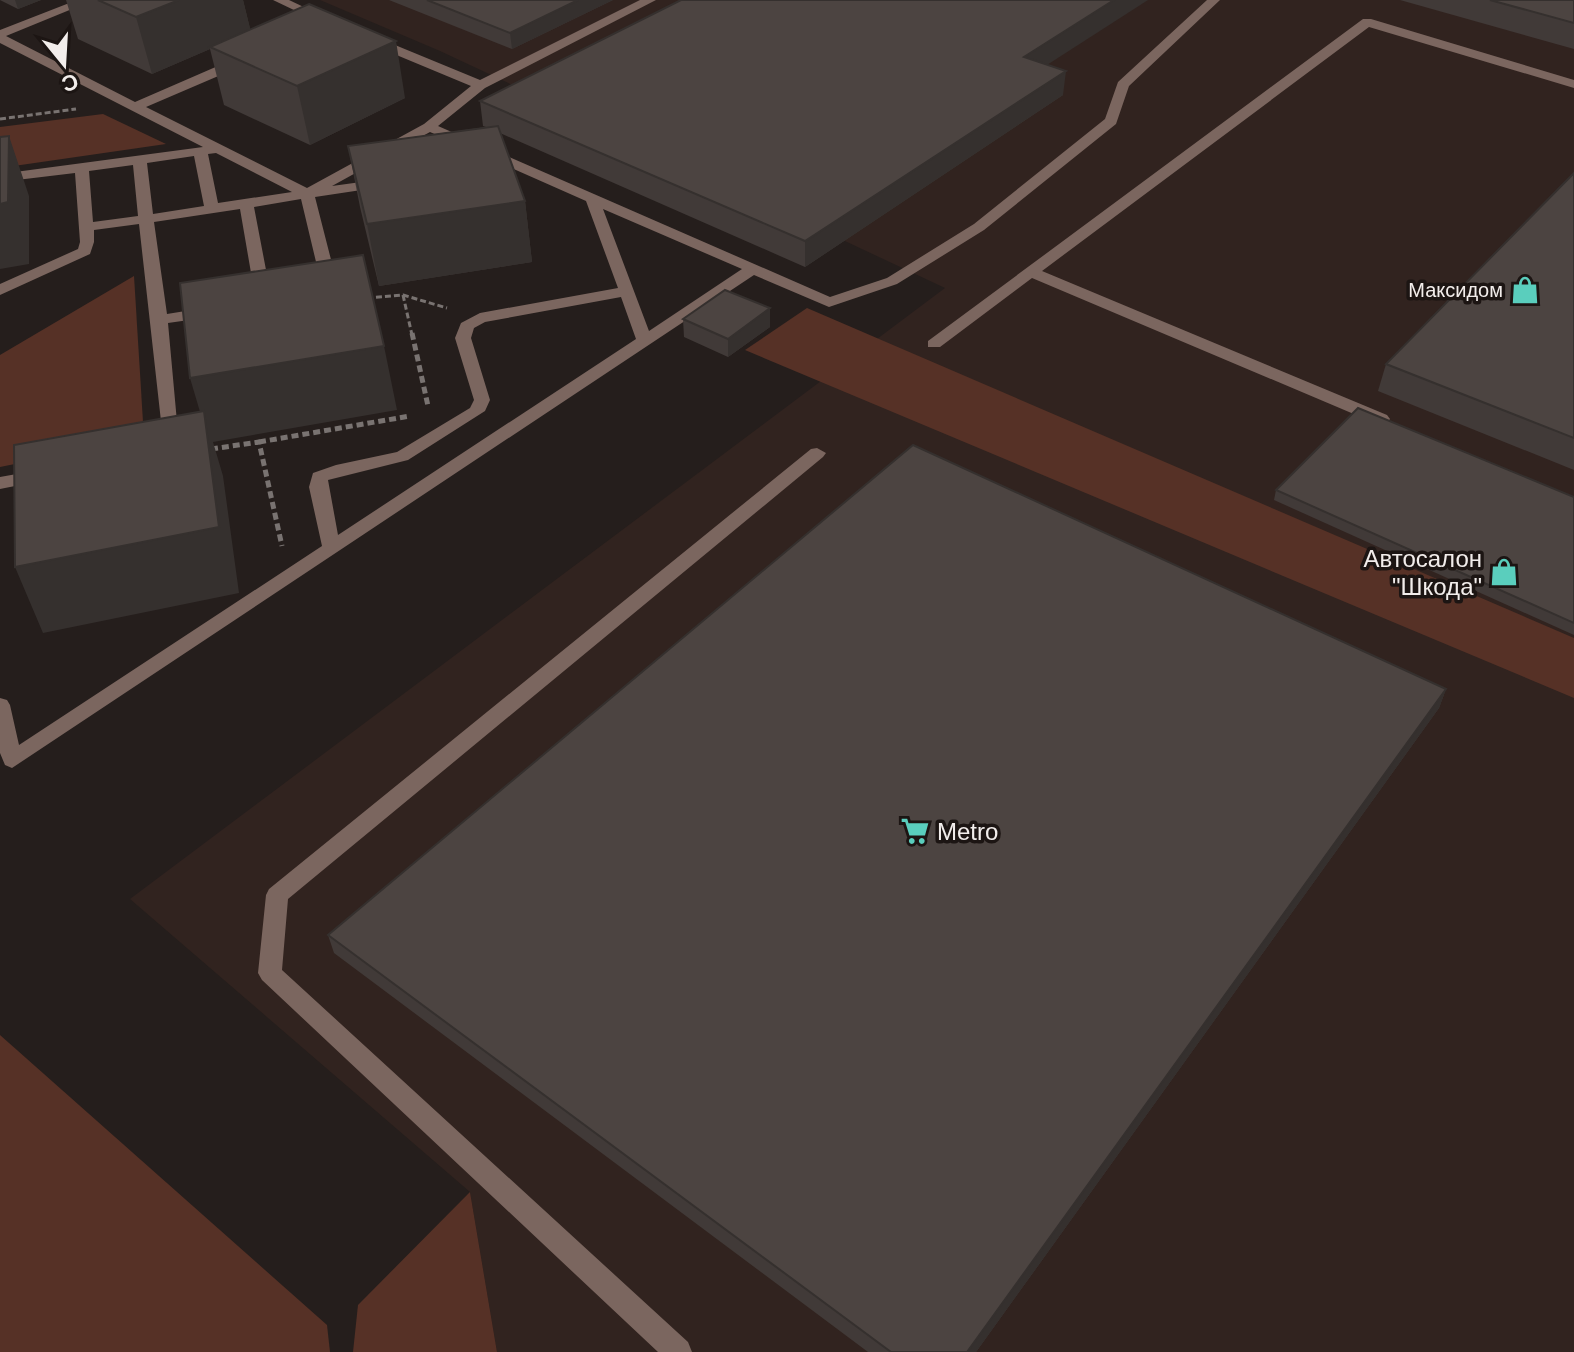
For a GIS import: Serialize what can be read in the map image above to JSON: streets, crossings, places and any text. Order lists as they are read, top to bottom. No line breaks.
{"places":{"shop":["Максидом","Автосалон \"Шкода\""],"supermarket":["Metro"]},"north":"bottom"}
